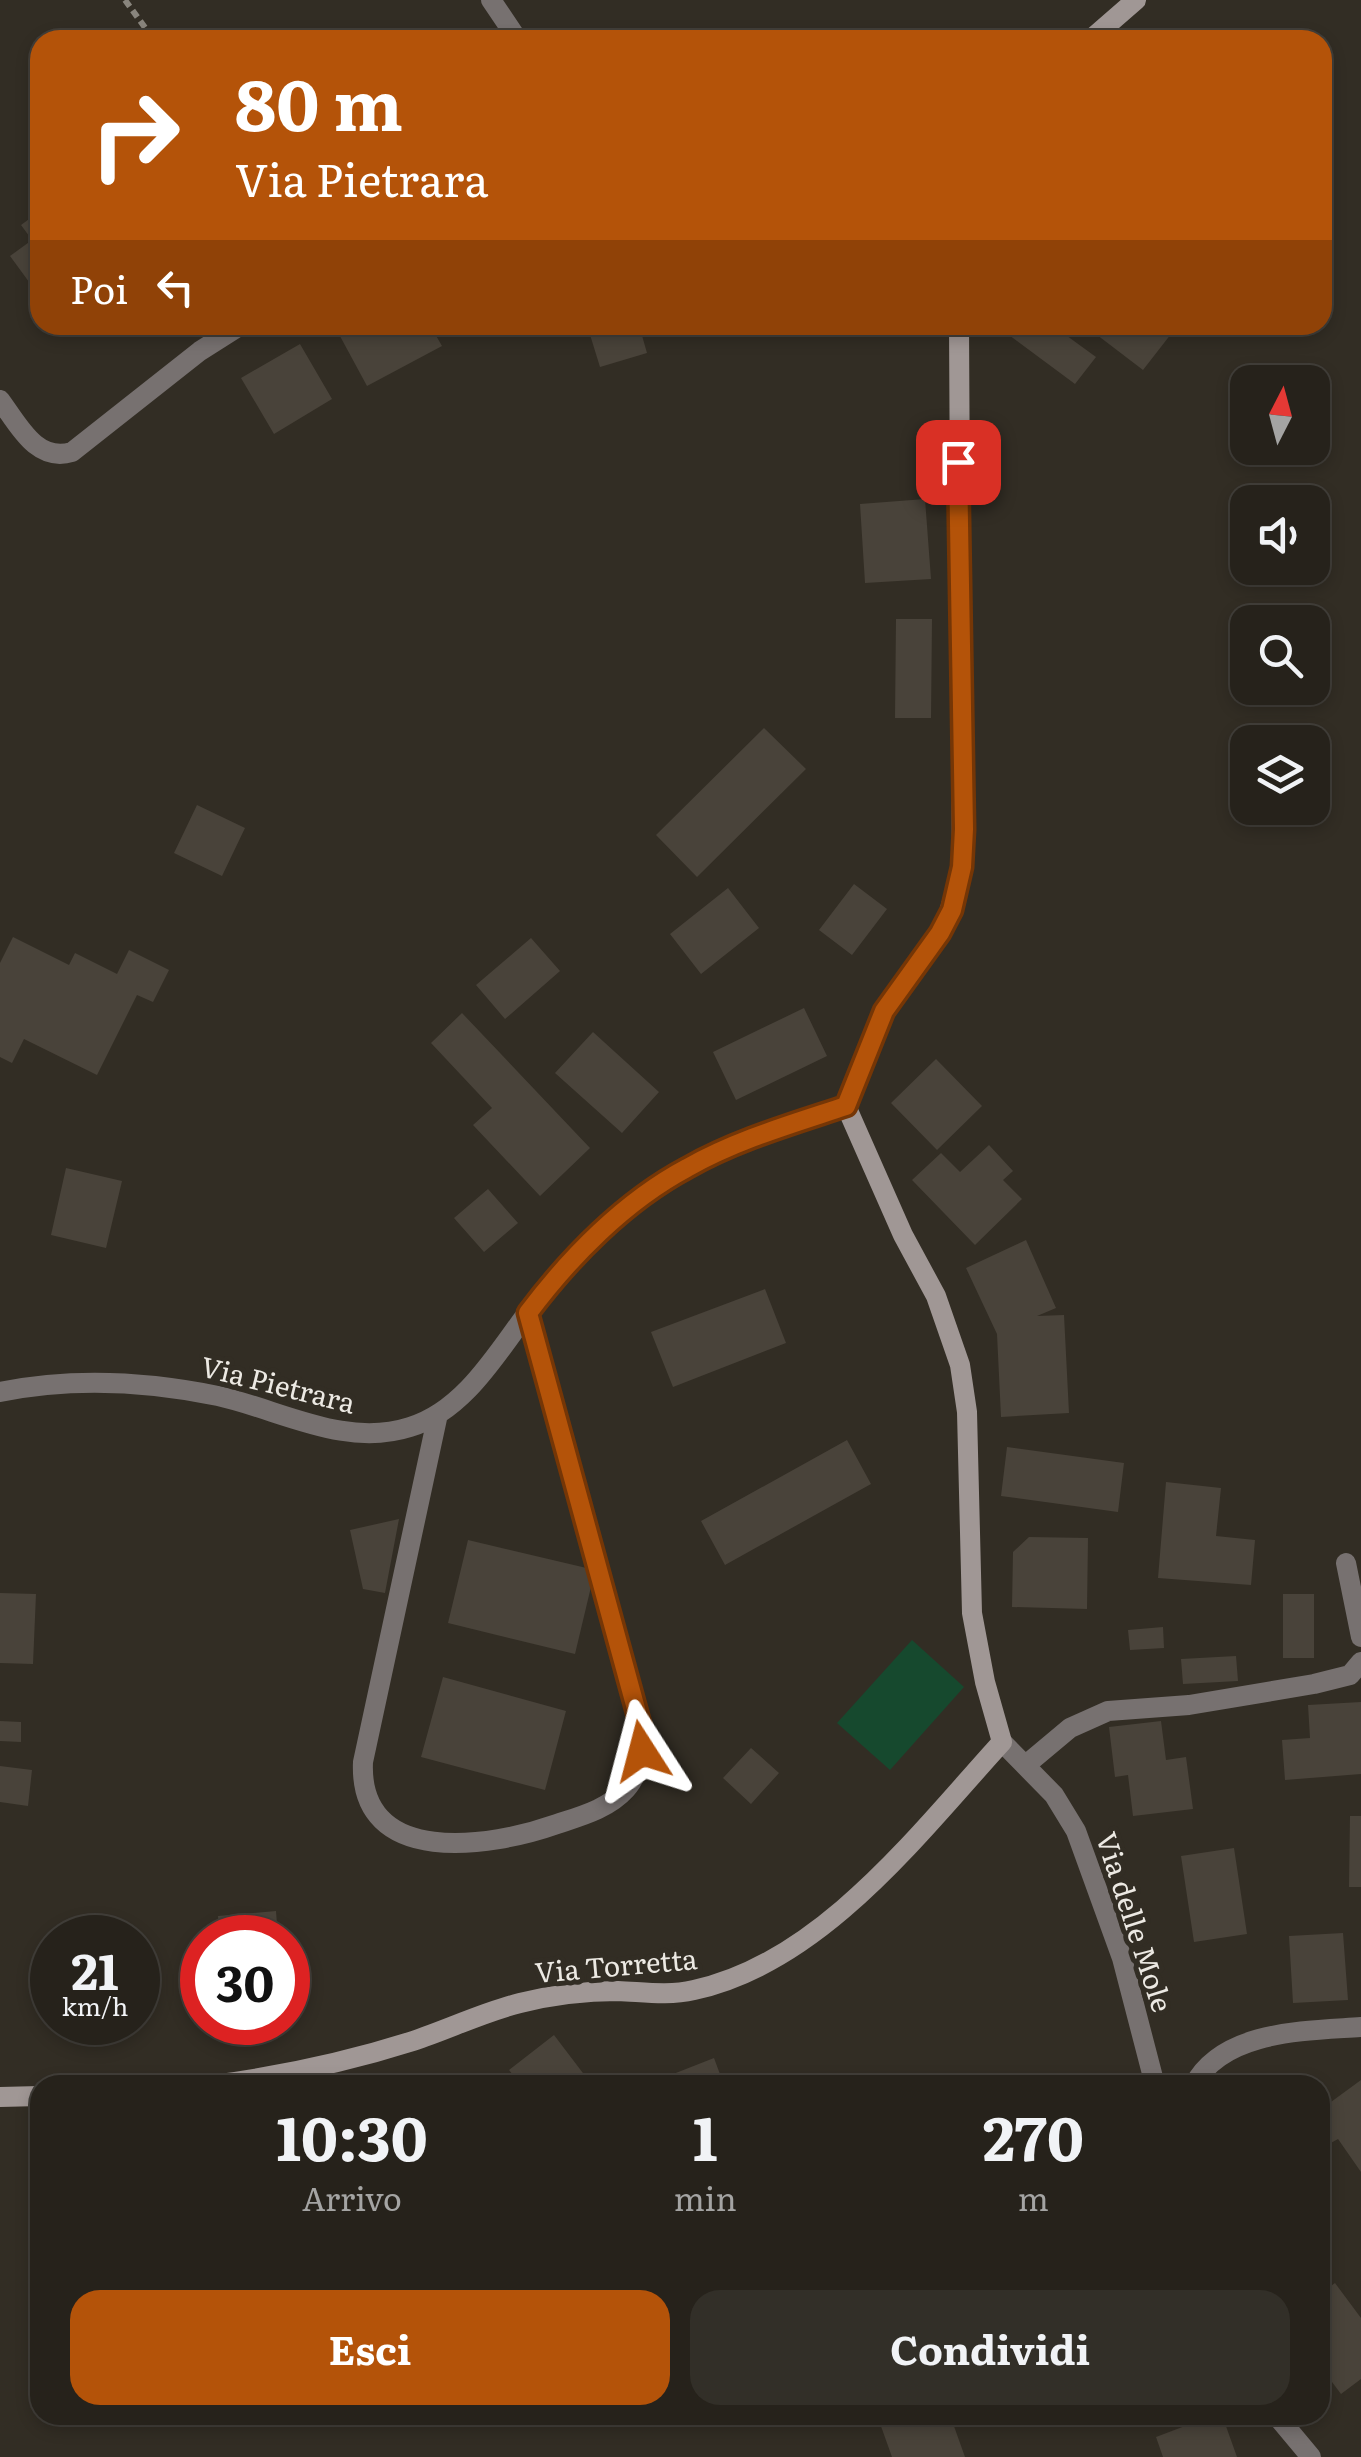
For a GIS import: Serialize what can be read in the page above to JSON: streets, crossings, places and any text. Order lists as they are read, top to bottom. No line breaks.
{"streets":{"street":["Via Pietrara","Via delle Mole","Via Torretta"]},"crossings":[["Via delle Mole","Via Torretta"]],"north":"top","page":{"turn":["80 m","Via Pietrara"],"then":"Poi","speed":"21 km/h","limit":"30","eta":["10:30","Arrivo","1","min","270","m"],"buttons":["Esci","Condividi"]}}
